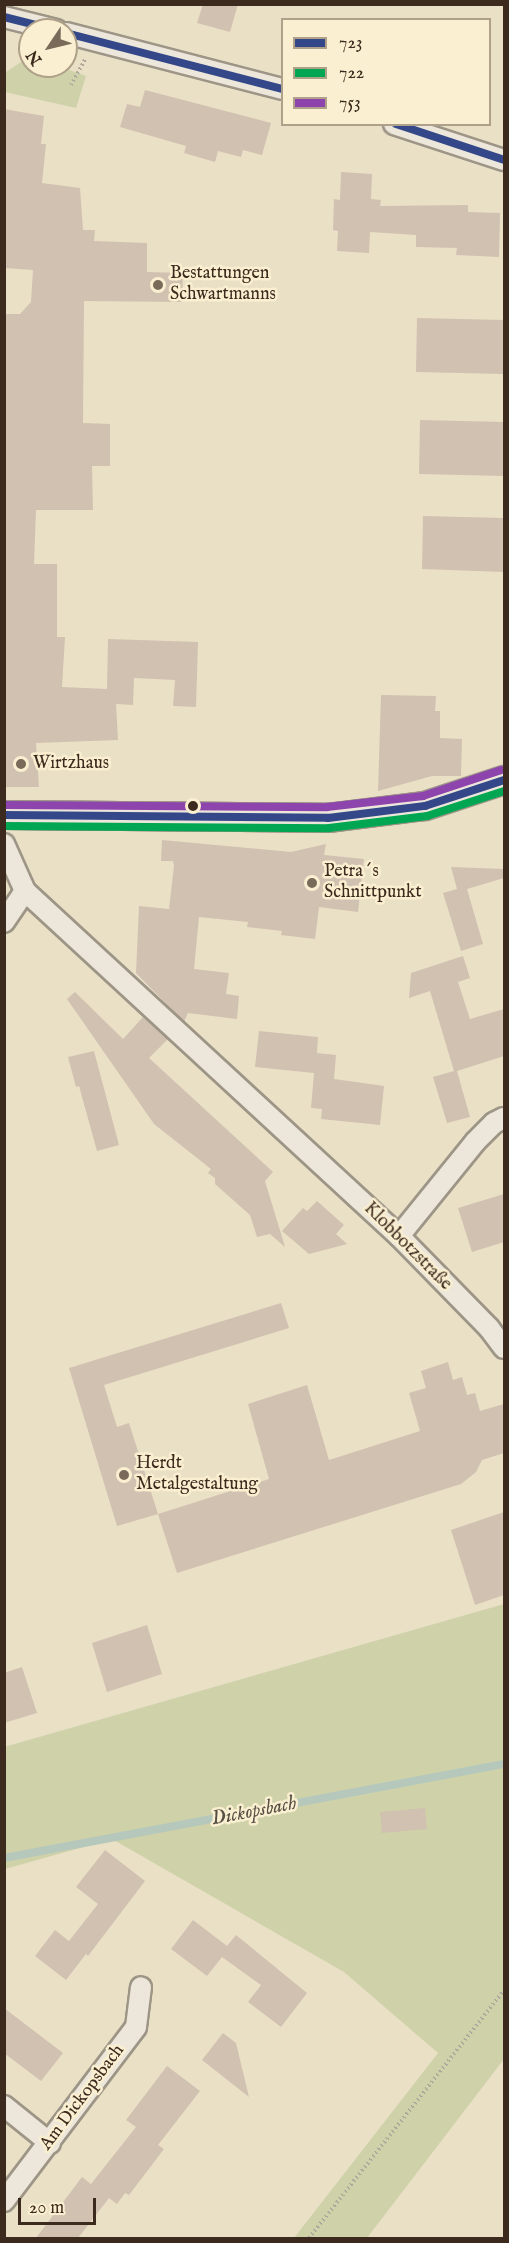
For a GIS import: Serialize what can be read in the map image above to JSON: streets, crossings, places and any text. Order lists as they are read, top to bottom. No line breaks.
{"streets":{"street":["Klobbotzstraße","Am Dickopsbach"]},"water":["Dickopsbach"],"places":["Bestattungen Schwartmanns","Wirtzhaus","Petra´s Schnittpunkt","Herdt Metalgestaltung"],"lines":["transit line 723","transit line 753","transit line 722"],"legend":["723","722","753"],"scale_bar":"20 m","north":"bottom left"}
